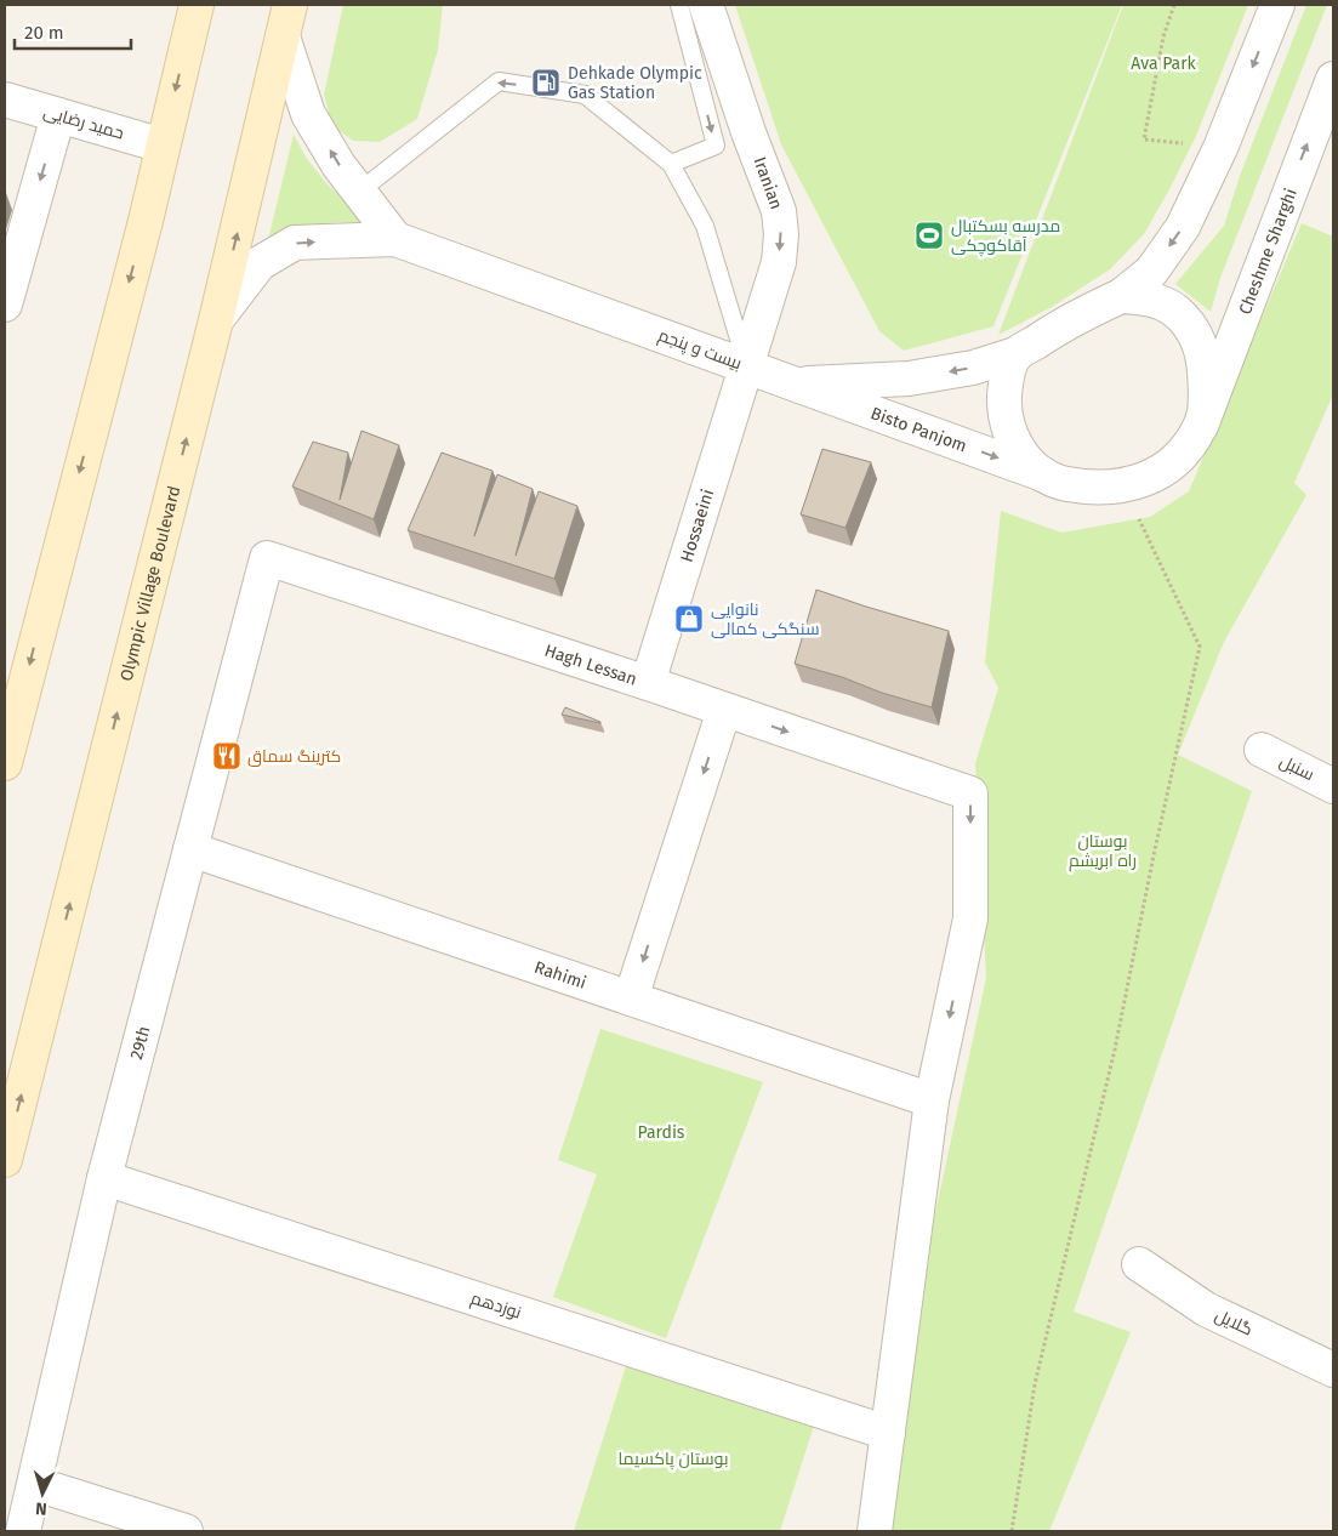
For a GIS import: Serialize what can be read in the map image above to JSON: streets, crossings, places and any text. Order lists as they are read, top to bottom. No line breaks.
{"streets":{"main road":["Olympic Village Boulevard"],"street":["حمید رضایی","Iranian","Cheshme Sharghi","بیست و پنجم","Bisto Panjom","Hossaeini","Hagh Lessan","سنبل","Rahimi","29th","نوزدهم","گلایل"]},"crossings":[["Iranian","بیست و پنجم"],["Iranian","Hossaeini"],["Cheshme Sharghi","بیست و پنجم"],["Cheshme Sharghi","Bisto Panjom"],["بیست و پنجم","Bisto Panjom"],["بیست و پنجم","Hossaeini"],["Hossaeini","Hagh Lessan"],["Hagh Lessan","Rahimi"],["Hagh Lessan","29th"],["Rahimi","29th"],["29th","نوزدهم"]],"one_way":["Iranian","Bisto Panjom"],"parks":["Ava Park","بوستان راه ابریشم","Pardis","بوستان پاکسیما"],"places":{"fuel station":["Dehkade Olympic Gas Station"],"sports":["مدرسه بسکتبال آقاکوچکی"],"shop":["نانوایی سنگکی کمالی"],"restaurant":["کترینگ سماق"]},"scale_bar":"20 m","north":"bottom"}
